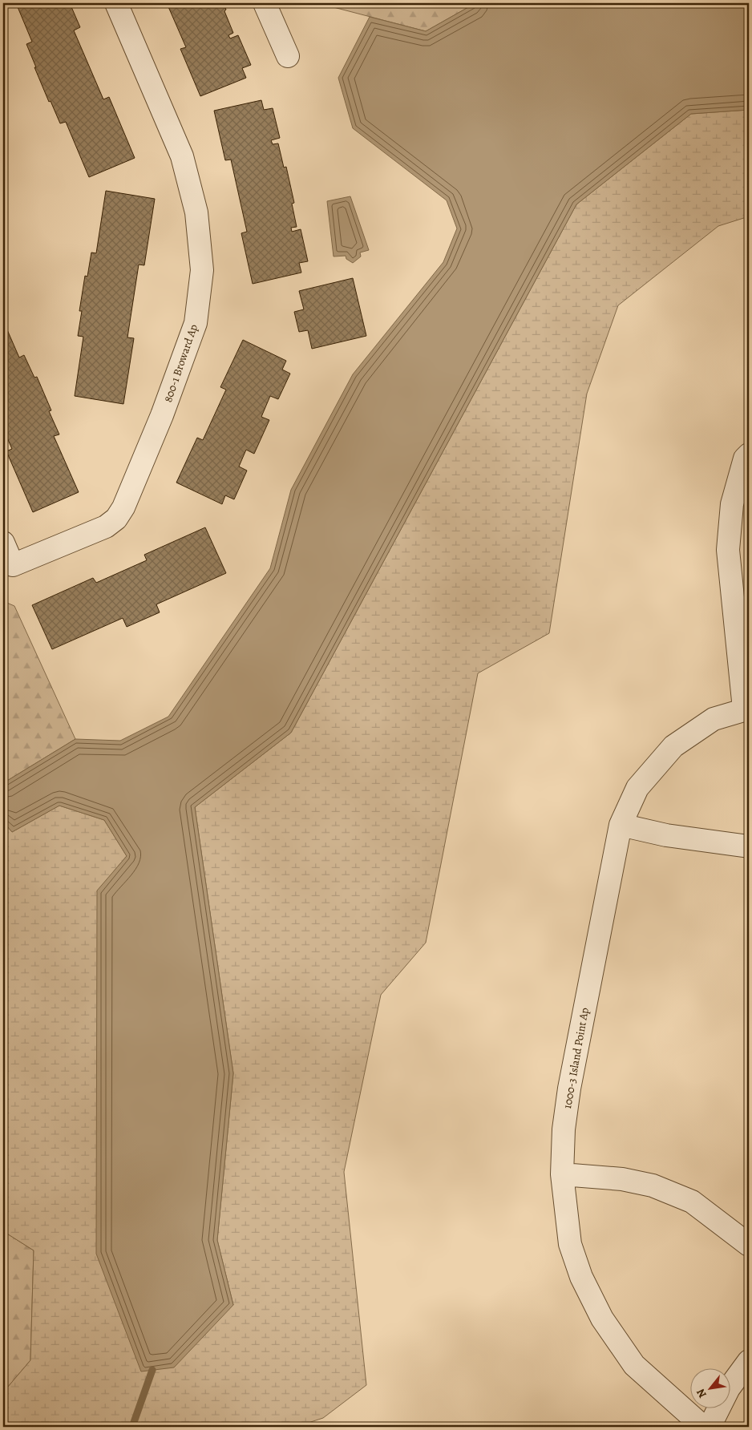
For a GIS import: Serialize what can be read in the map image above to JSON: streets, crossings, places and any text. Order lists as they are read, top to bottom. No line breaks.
{"streets":{"street":["800-1 Broward Ap","1000-3 Island Point Ap"]},"north":"bottom left"}
